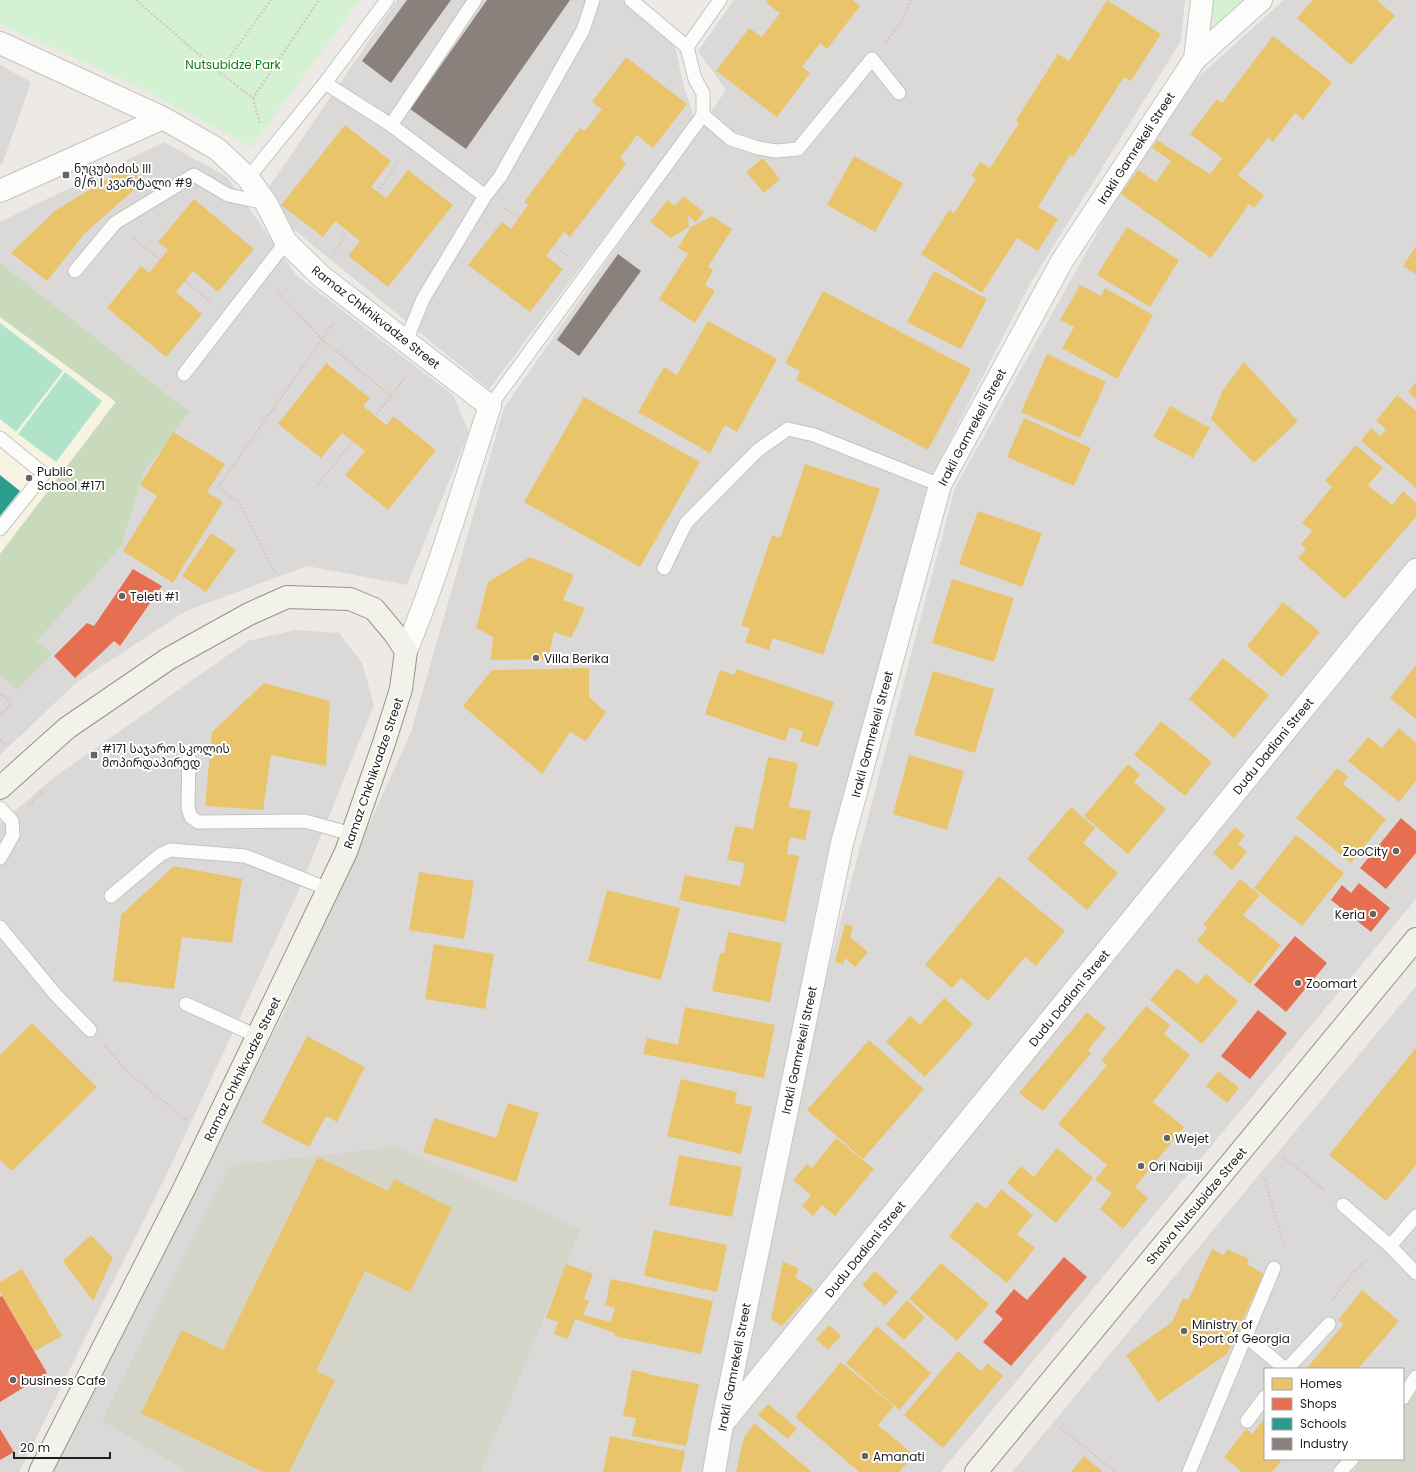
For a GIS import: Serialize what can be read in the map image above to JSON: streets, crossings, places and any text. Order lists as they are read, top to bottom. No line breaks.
{"streets":{"street":["Irakli Gamrekeli Street","Ramaz Chkhikvadze Street","Dudu Dadiani Street","Shalva Nutsubidze Street"]},"crossings":[["Irakli Gamrekeli Street","Dudu Dadiani Street"]],"parks":["Nutsubidze Park"],"places":{"transit":["ნუცუბიძის III მ/რ I კვარტალი #9","#171 საჯარო სკოლის მოპირდაპირედ"],"other":["Public School #171","Teleti #1","Villa Berika","ZooCity","Keria","Zoomart","Wejet","Ori Nabiji","Ministry of Sport of Georgia","business Cafe","Amanati"]},"legend":["Homes","Shops","Schools","Industry"],"scale_bar":"20 m"}
